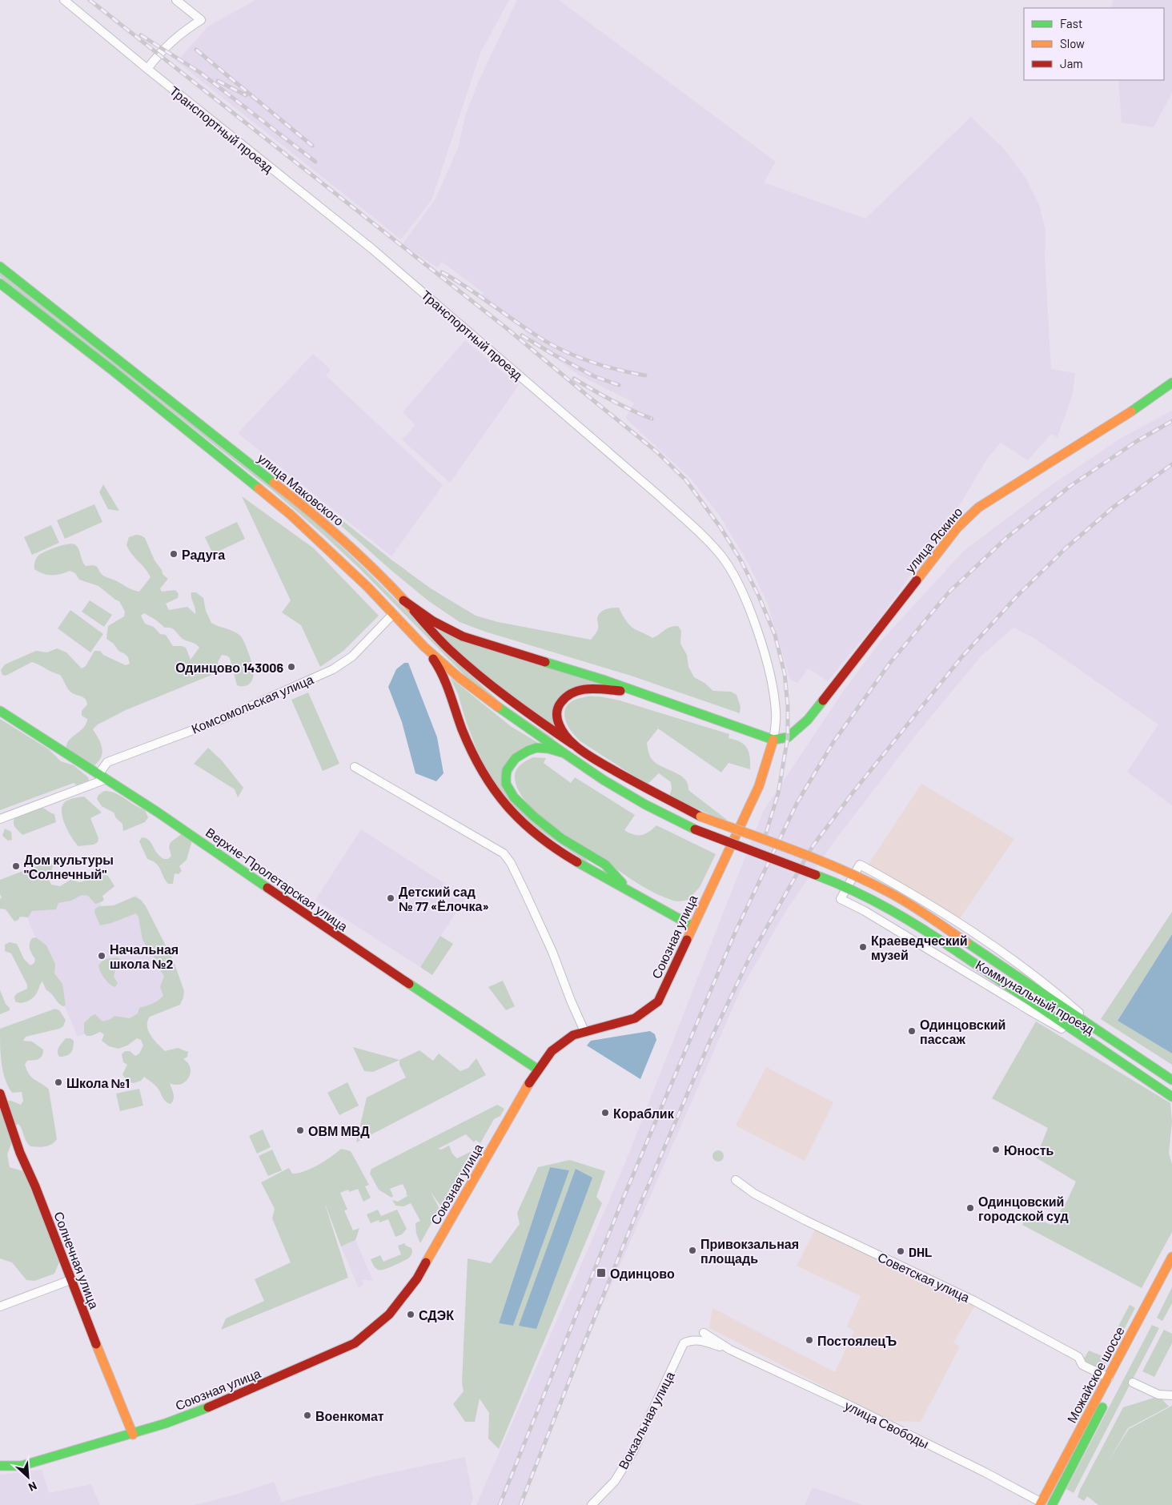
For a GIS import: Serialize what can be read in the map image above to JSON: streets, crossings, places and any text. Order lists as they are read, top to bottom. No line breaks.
{"streets":{"street":["Транспортный проезд","улица Маковского","улица Яскино","Комсомольская улица","Верхне-Пролетарская улица","Союзная улица","Коммунальный проезд","Солнечная улица","Советская улица","Можайское шоссе","Вокзальная улица","улица Свободы"]},"crossings":[["Транспортный проезд","улица Яскино"],["Транспортный проезд","Союзная улица"],["улица Маковского","Комсомольская улица"],["улица Маковского","Коммунальный проезд"],["улица Яскино","Союзная улица"],["Комсомольская улица","Верхне-Пролетарская улица"],["Верхне-Пролетарская улица","Союзная улица"],["Союзная улица","Солнечная улица"],["Советская улица","Можайское шоссе"],["Можайское шоссе","улица Свободы"],["Вокзальная улица","улица Свободы"]],"places":{"other":["Радуга","Одинцово 143006","Дом культуры \"Солнечный\"","Детский сад № 77 «Ёлочка»","Краеведческий музей","Начальная школа №2","Одинцовский пассаж","Школа №1","Кораблик","ОВМ МВД","Юность","Одинцовский городской суд","Привокзальная площадь","DHL","СДЭК","ПостоялецЪ","Военкомат"],"transit":["Одинцово"]},"legend":["Fast","Slow","Jam"],"north":"bottom right"}
